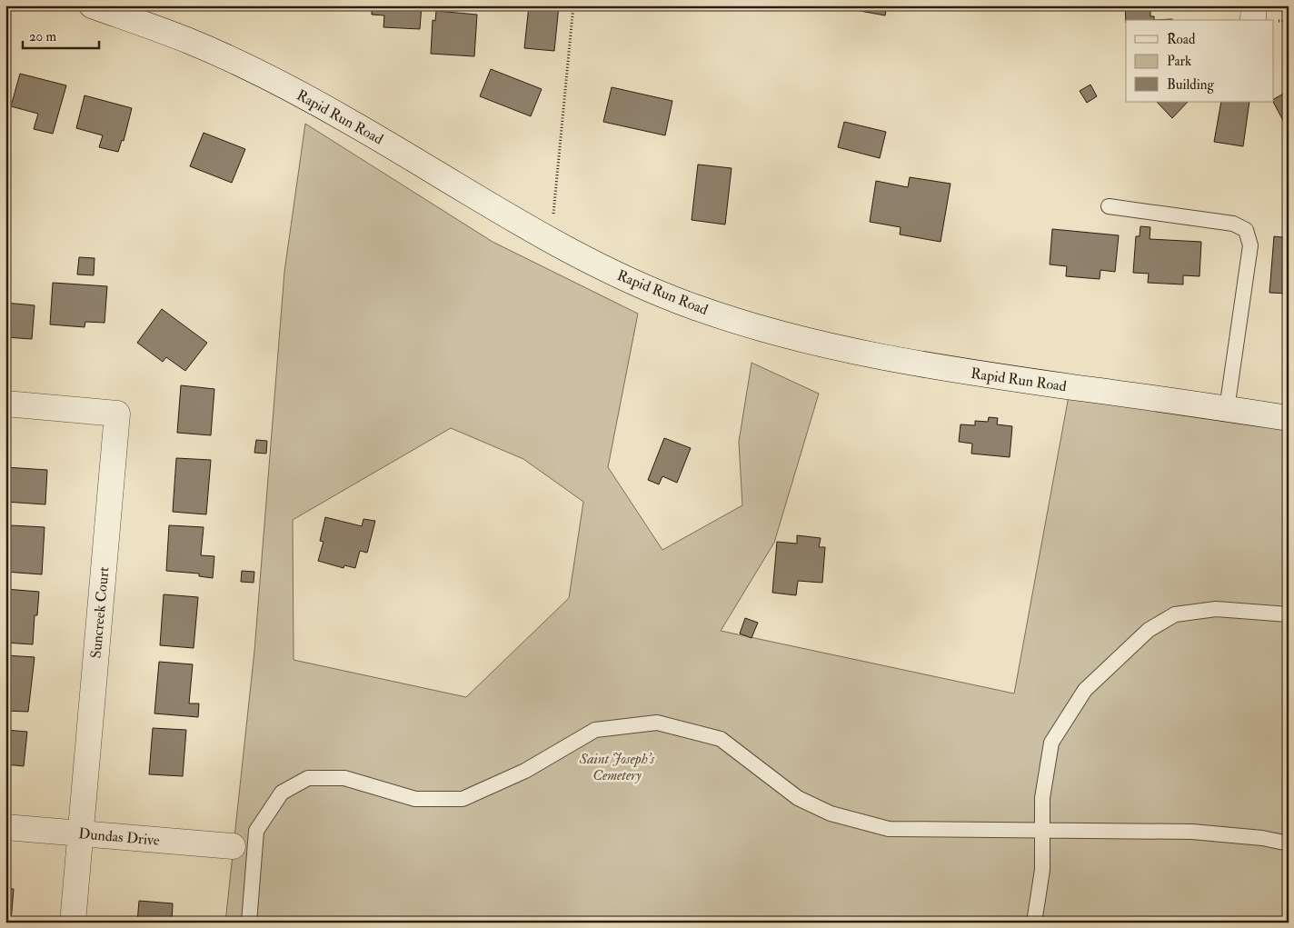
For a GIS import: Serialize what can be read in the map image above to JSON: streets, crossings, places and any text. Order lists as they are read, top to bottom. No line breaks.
{"streets":{"street":["Rapid Run Road","Suncreek Court","Dundas Drive"]},"crossings":[["Suncreek Court","Dundas Drive"]],"parks":["Saint Joseph’s Cemetery"],"legend":["Road","Park","Building"],"scale_bar":"20 m"}
